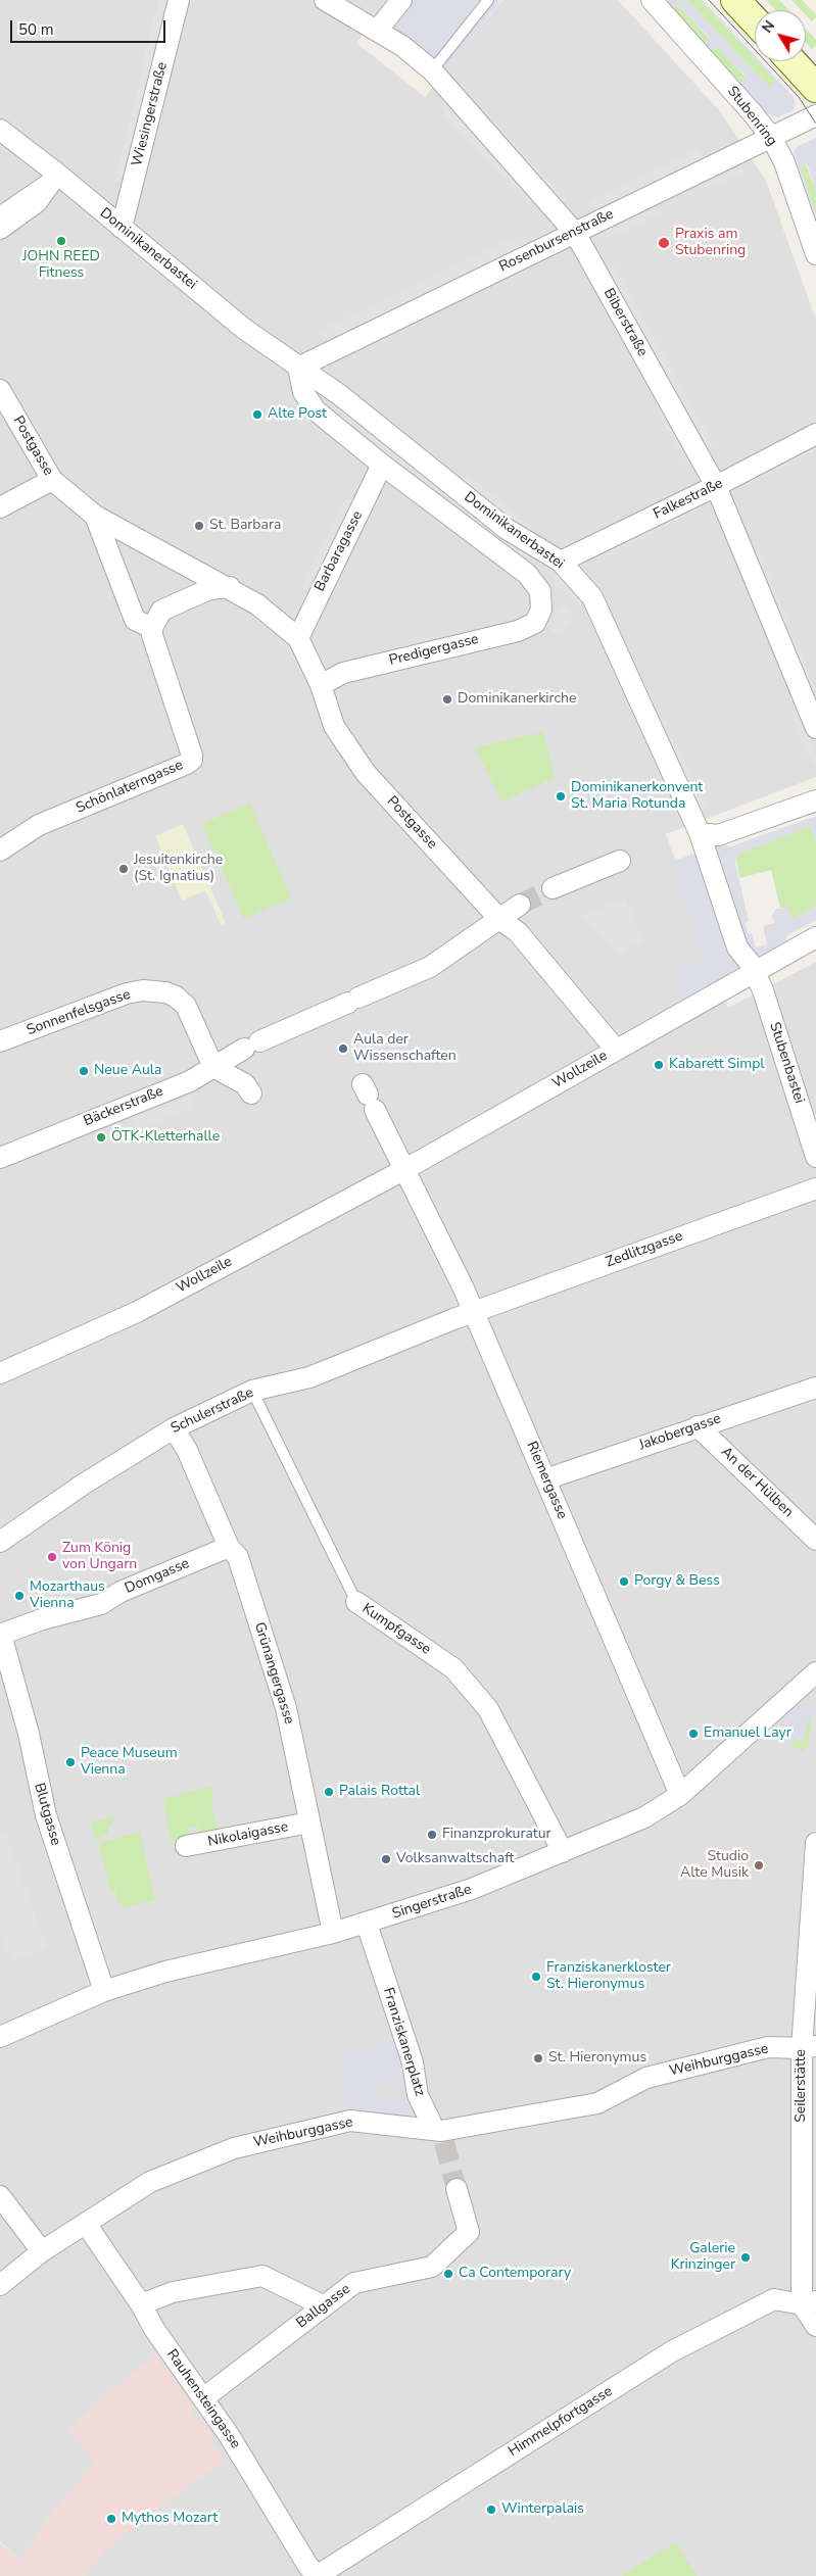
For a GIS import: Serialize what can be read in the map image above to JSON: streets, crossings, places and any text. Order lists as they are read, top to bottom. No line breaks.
{"streets":{"street":["Wiesingerstraße","Stubenring","Rosenbursenstraße","Dominikanerbastei","Biberstraße","Postgasse","Falkestraße","Barbaragasse","Predigergasse","Schönlaterngasse","Sonnenfelsgasse","Stubenbastei","Wollzeile","Bäckerstraße","Zedlitzgasse","Schulerstraße","Jakobergasse","Riemergasse","An der Hülben","Domgasse","Kumpfgasse","Grünangergasse","Blutgasse","Nikolaigasse","Singerstraße","Franziskanerplatz","Weihburggasse","Seilerstätte","Ballgasse","Rauhensteingasse","Himmelpfortgasse"]},"crossings":[["Wiesingerstraße","Dominikanerbastei"],["Stubenring","Rosenbursenstraße"],["Rosenbursenstraße","Dominikanerbastei"],["Rosenbursenstraße","Biberstraße"],["Dominikanerbastei","Falkestraße"],["Dominikanerbastei","Barbaragasse"],["Dominikanerbastei","Predigergasse"],["Dominikanerbastei","Stubenbastei"],["Dominikanerbastei","Wollzeile"],["Biberstraße","Falkestraße"],["Postgasse","Barbaragasse"],["Postgasse","Predigergasse"],["Postgasse","Schönlaterngasse"],["Postgasse","Wollzeile"],["Postgasse","Bäckerstraße"],["Sonnenfelsgasse","Bäckerstraße"],["Stubenbastei","Wollzeile"],["Wollzeile","Riemergasse"],["Zedlitzgasse","Schulerstraße"],["Zedlitzgasse","Riemergasse"],["Schulerstraße","Riemergasse"],["Schulerstraße","Kumpfgasse"],["Schulerstraße","Grünangergasse"],["Jakobergasse","Riemergasse"],["Jakobergasse","An der Hülben"],["Riemergasse","Singerstraße"],["Domgasse","Grünangergasse"],["Domgasse","Blutgasse"],["Kumpfgasse","Singerstraße"],["Grünangergasse","Nikolaigasse"],["Grünangergasse","Singerstraße"],["Blutgasse","Singerstraße"],["Singerstraße","Franziskanerplatz"],["Franziskanerplatz","Weihburggasse"],["Weihburggasse","Seilerstätte"],["Weihburggasse","Rauhensteingasse"],["Seilerstätte","Himmelpfortgasse"],["Ballgasse","Rauhensteingasse"],["Rauhensteingasse","Himmelpfortgasse"]],"places":["JOHN REED Fitness","Praxis am Stubenring","Alte Post","St. Barbara","Dominikanerkirche","Dominikanerkonvent St. Maria Rotunda","Jesuitenkirche (St. Ignatius)","Aula der Wissenschaften","Kabarett Simpl","Neue Aula","ÖTK-Kletterhalle","Zum König von Ungarn","Porgy & Bess","Mozarthaus Vienna","Emanuel Layr","Peace Museum Vienna","Palais Rottal","Finanzprokuratur","Volksanwaltschaft","Studio Alte Musik","Franziskanerkloster St. Hieronymus","St. Hieronymus","Galerie Krinzinger","Ca Contemporary","Winterpalais","Mythos Mozart"],"scale_bar":"50 m","north":"top left"}
